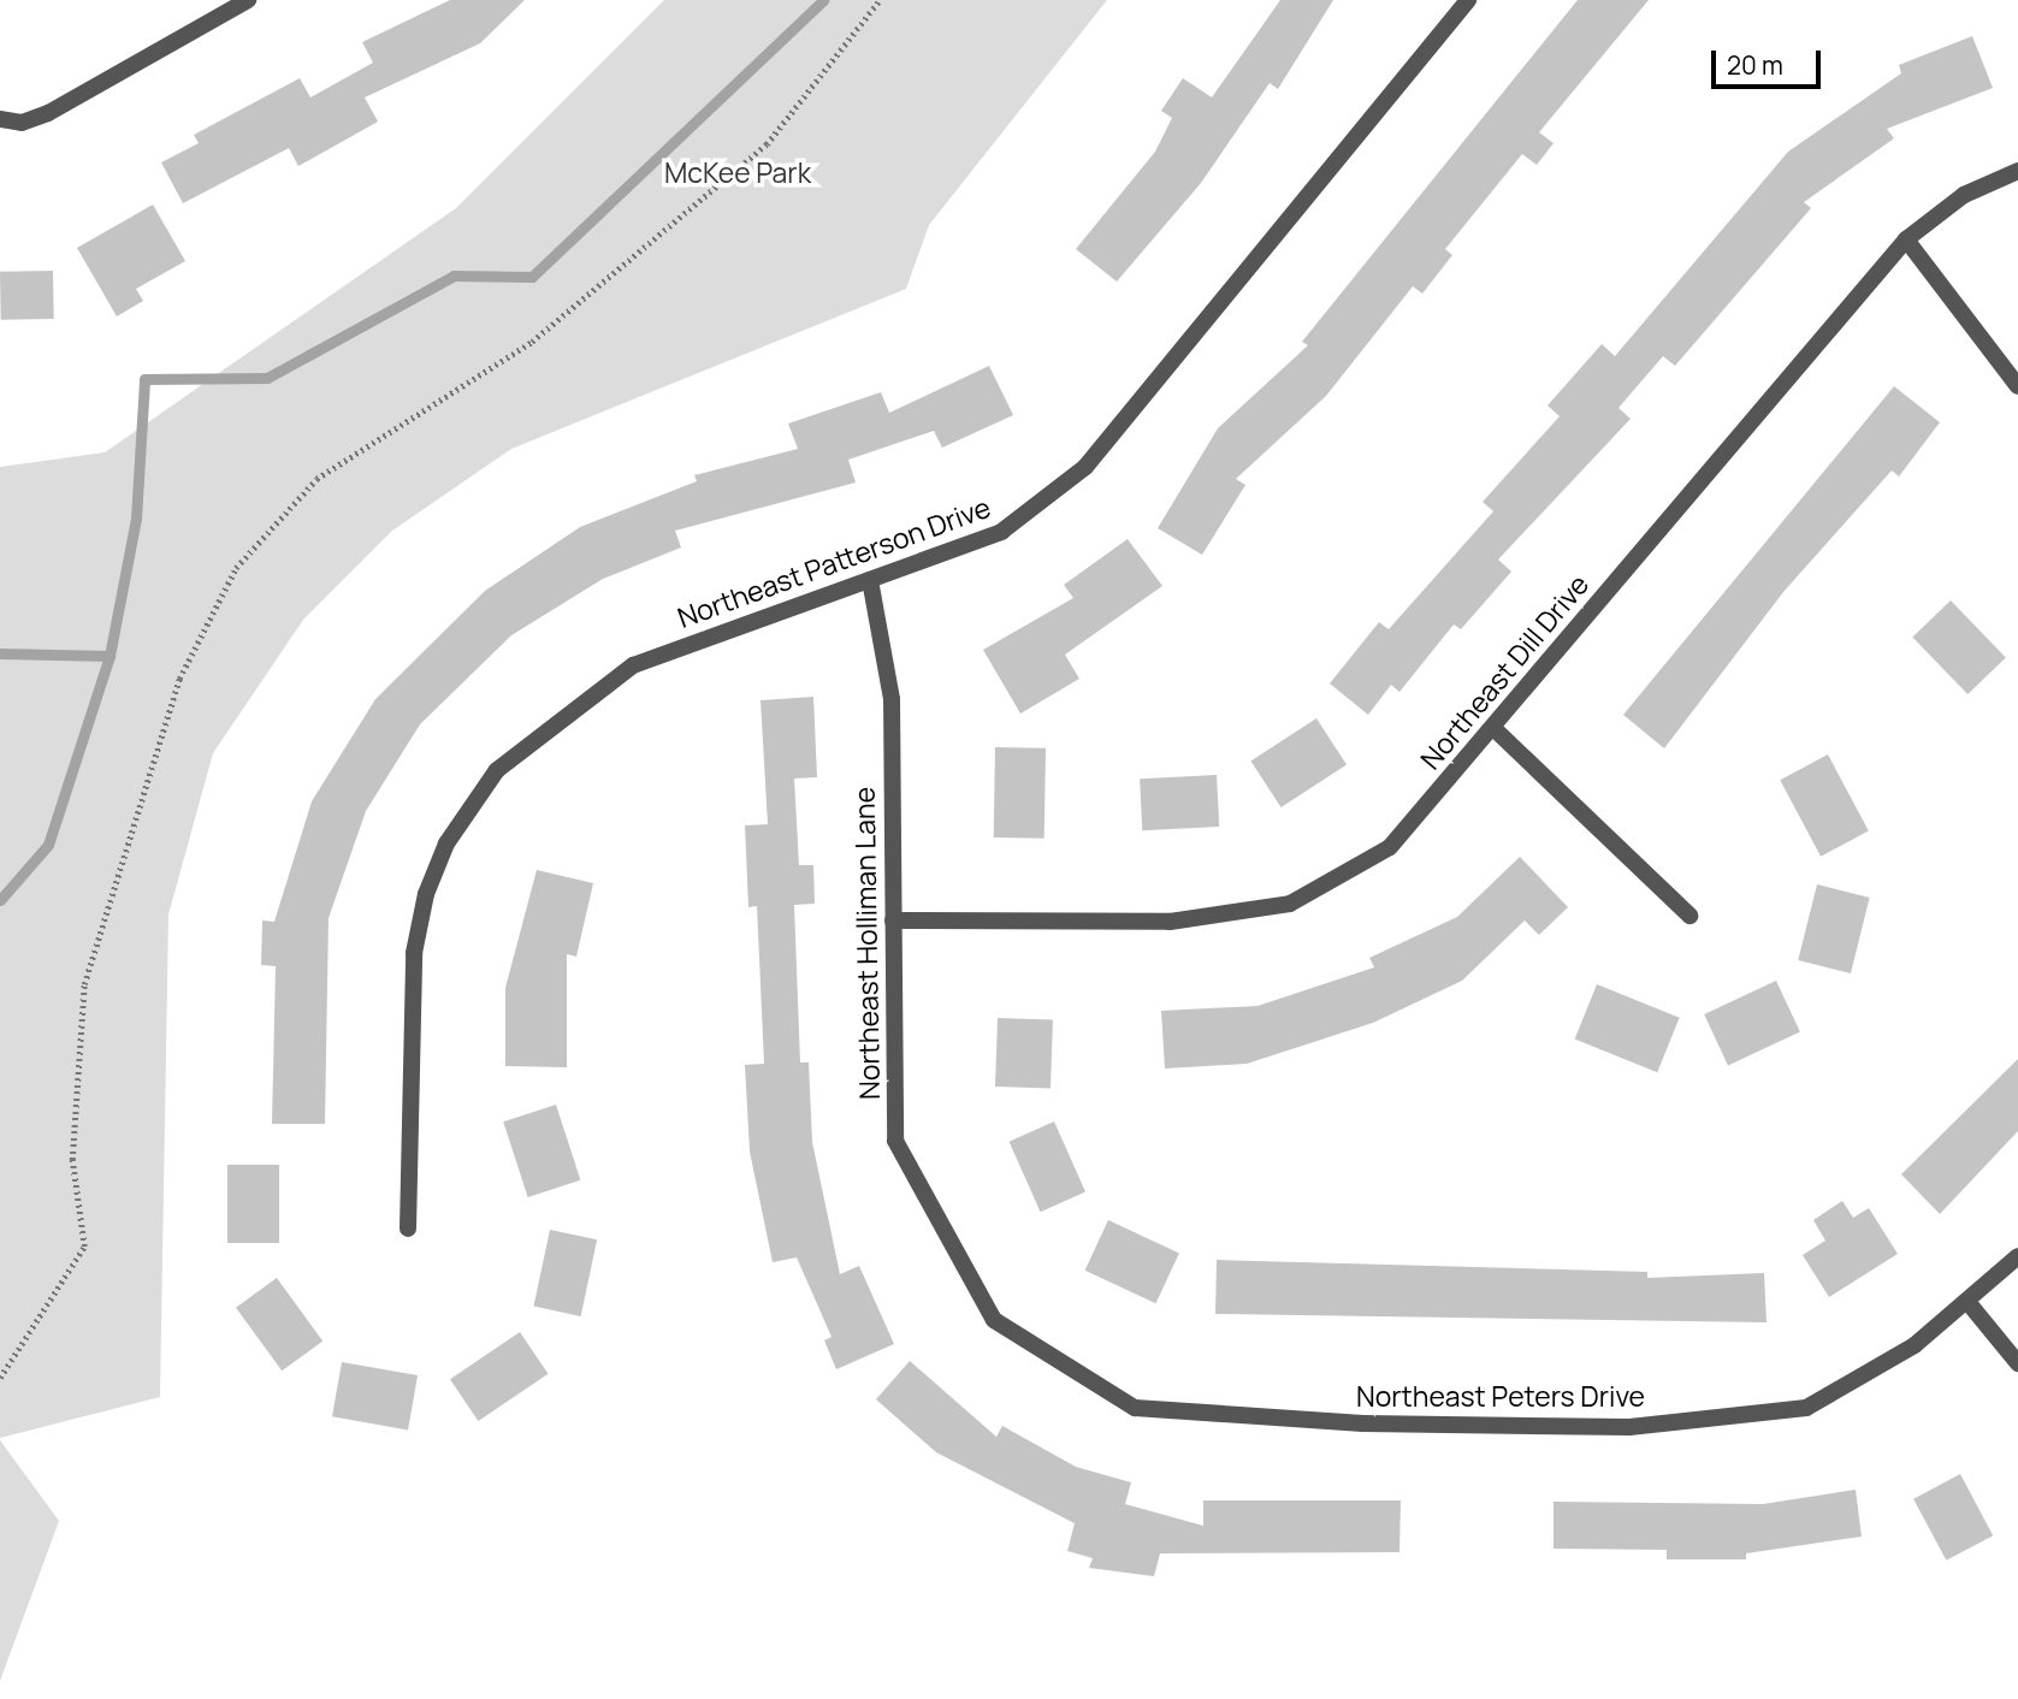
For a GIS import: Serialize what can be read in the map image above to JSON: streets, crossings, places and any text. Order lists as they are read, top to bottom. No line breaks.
{"streets":{"street":["Northeast Patterson Drive","Northeast Dill Drive","Northeast Holliman Lane","Northeast Peters Drive"]},"crossings":[["Northeast Patterson Drive","Northeast Holliman Lane"],["Northeast Dill Drive","Northeast Holliman Lane"],["Northeast Holliman Lane","Northeast Peters Drive"]],"parks":["McKee Park"],"scale_bar":"20 m"}
